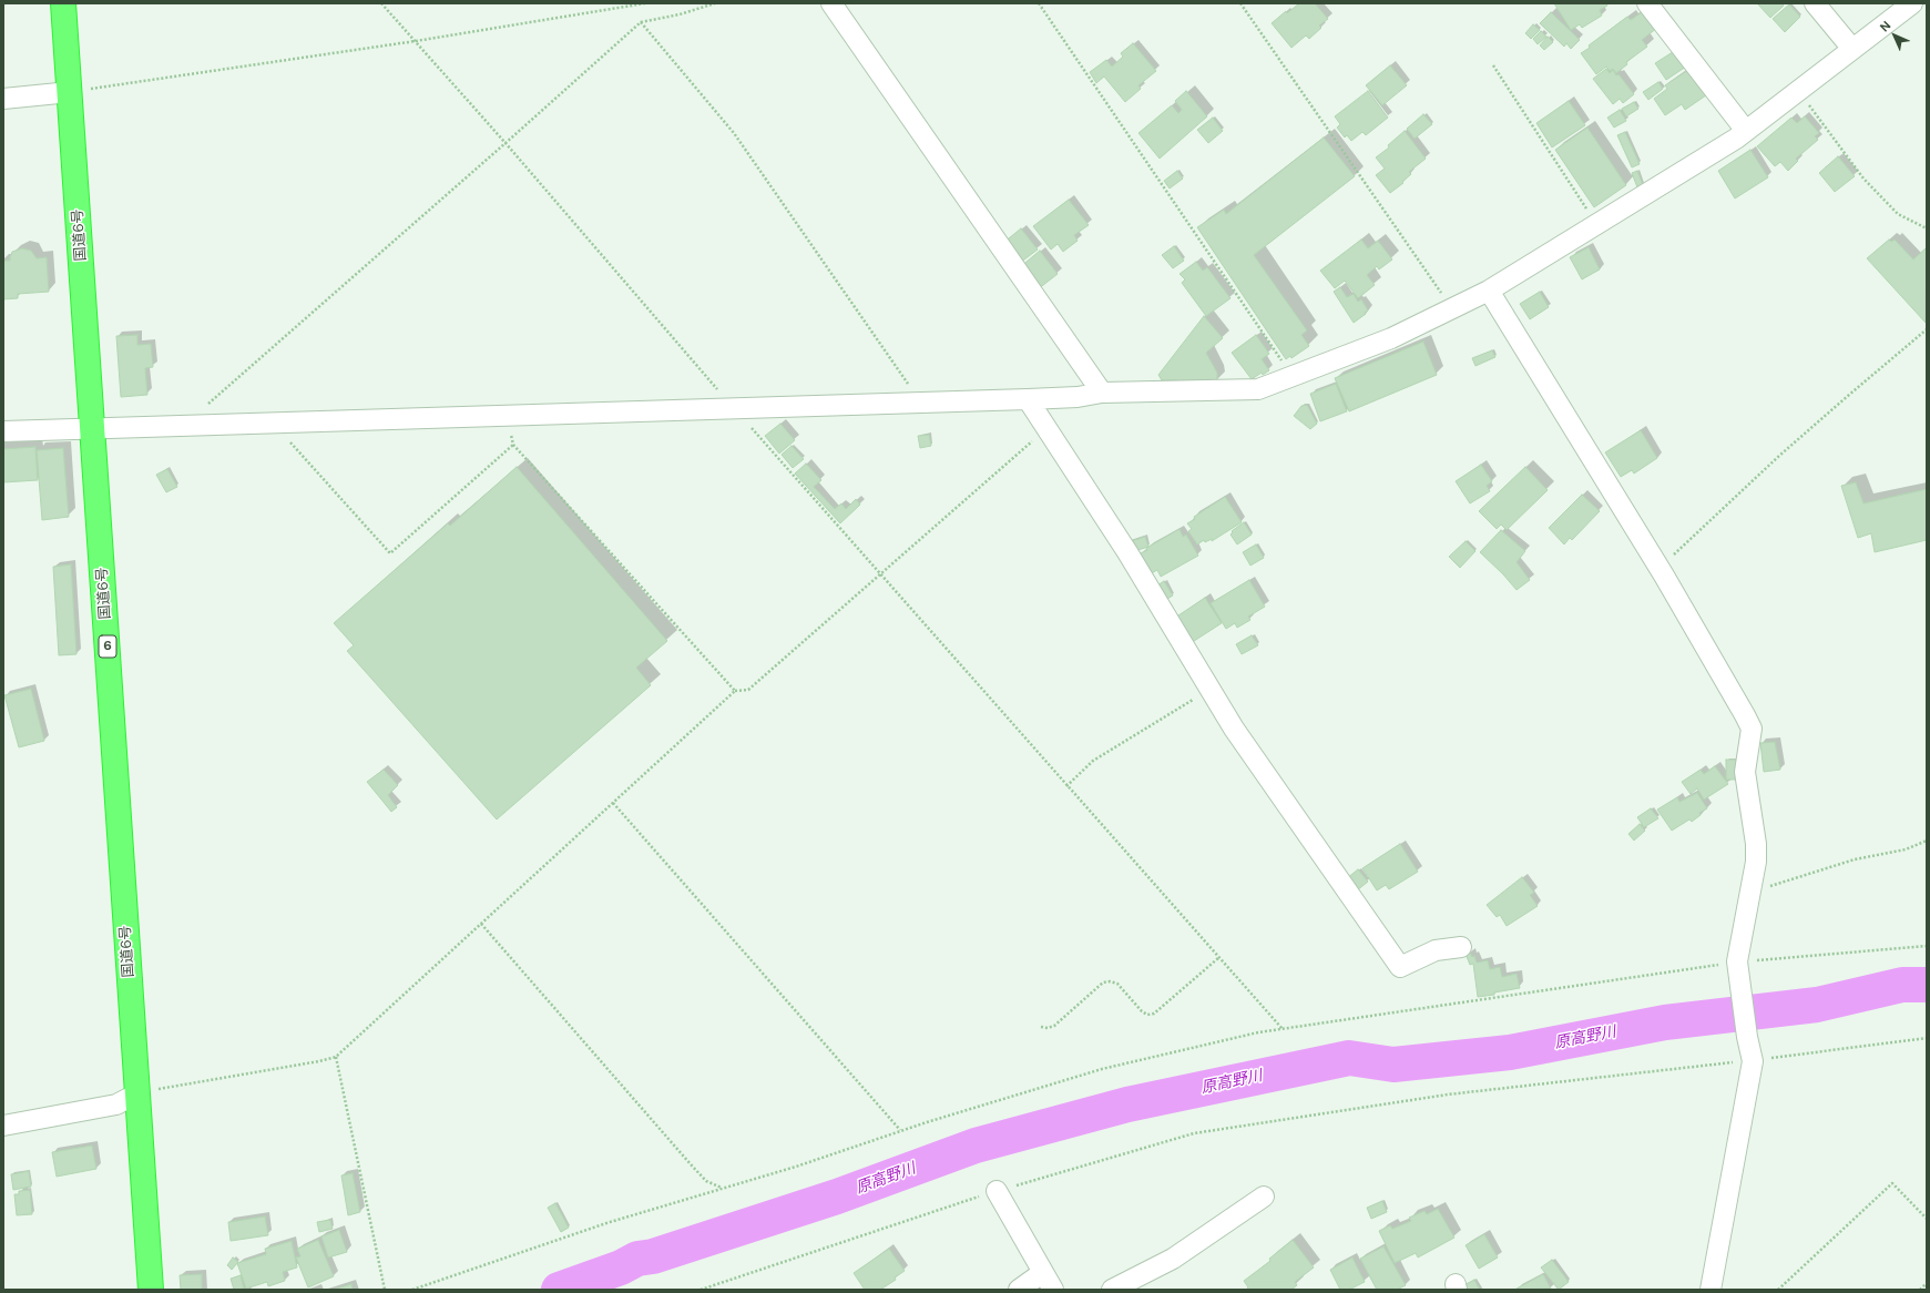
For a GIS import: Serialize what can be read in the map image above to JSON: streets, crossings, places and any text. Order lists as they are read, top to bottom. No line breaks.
{"streets":{"highway":["国道6号","6"]},"water":["原高野川"],"north":"top left"}
